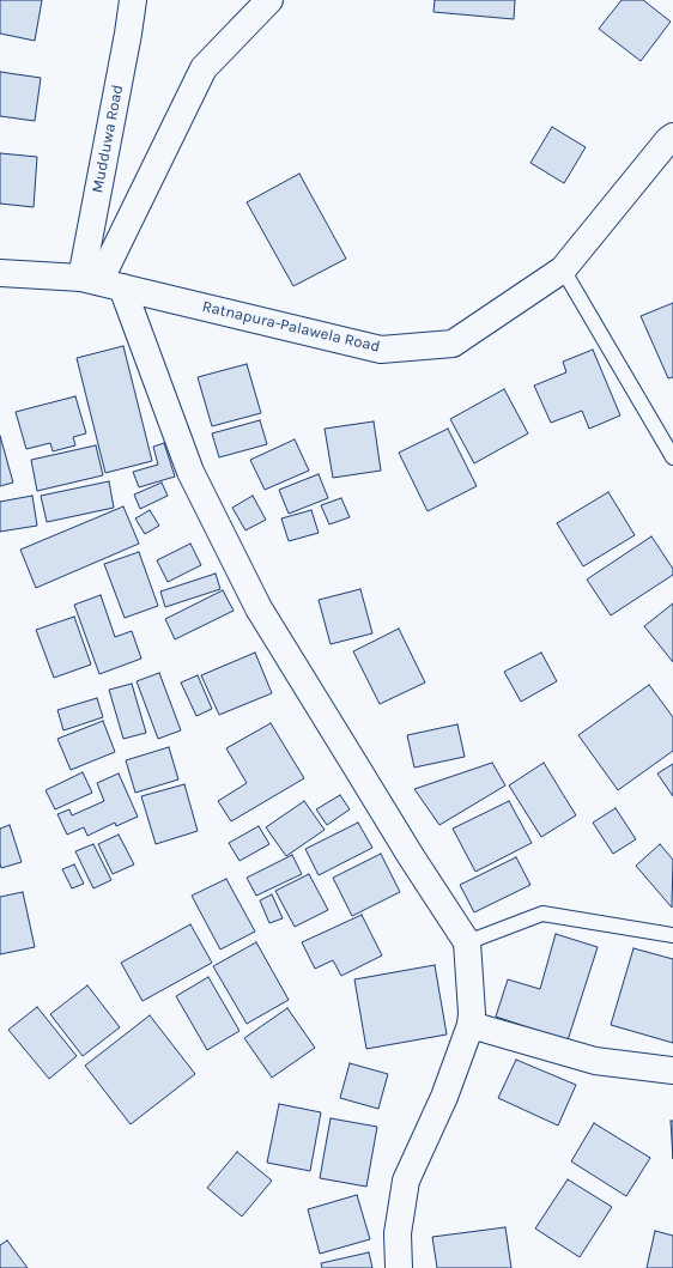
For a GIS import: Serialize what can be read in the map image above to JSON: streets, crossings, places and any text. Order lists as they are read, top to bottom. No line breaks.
{"streets":{"street":["Mudduwa Road","Ratnapura-Palawela Road"]},"crossings":[["Mudduwa Road","Ratnapura-Palawela Road"]]}
